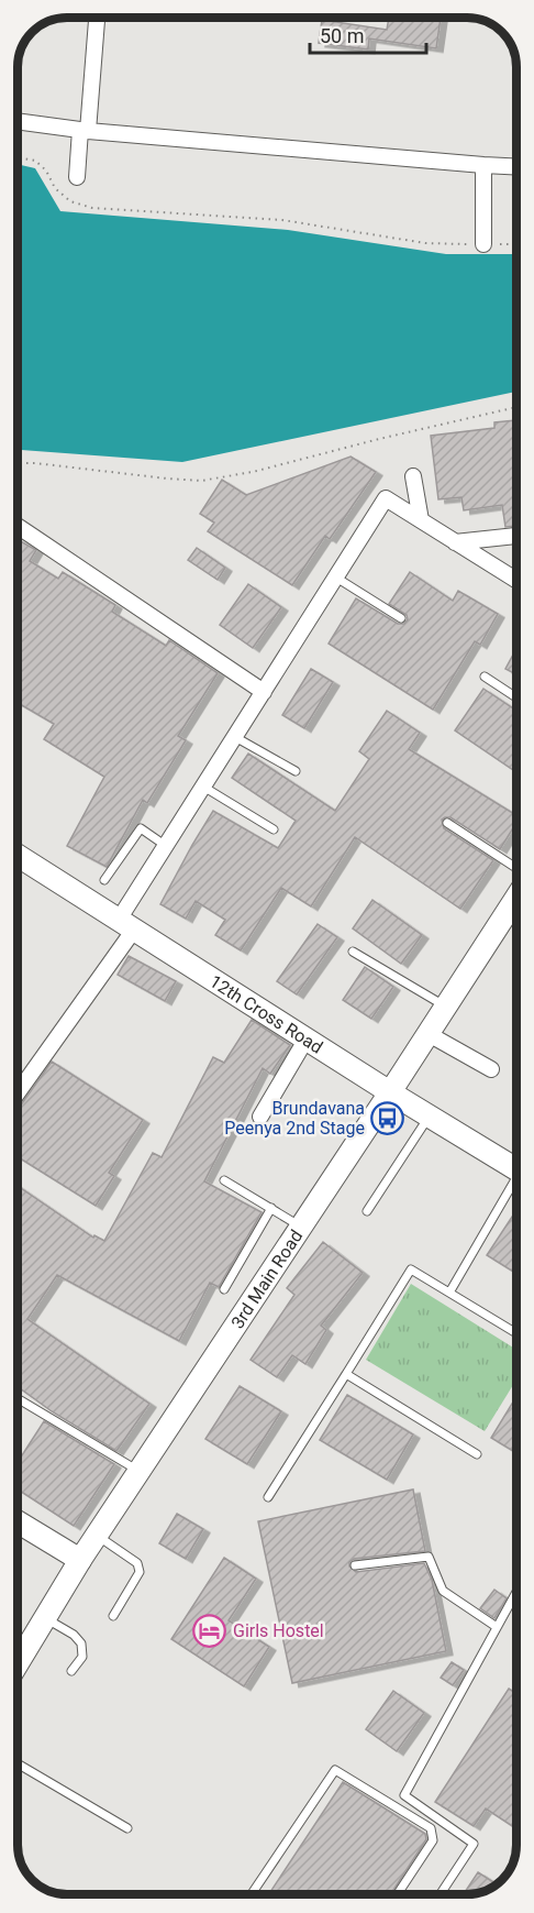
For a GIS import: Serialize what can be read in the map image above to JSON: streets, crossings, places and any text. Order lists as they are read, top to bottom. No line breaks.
{"streets":{"main road":["12th Cross Road","3rd Main Road"]},"crossings":[["12th Cross Road","3rd Main Road"]],"places":{"bus stop":["Brundavana Peenya 2nd Stage"],"hotel":["Girls Hostel"]},"scale_bar":"50 m"}
